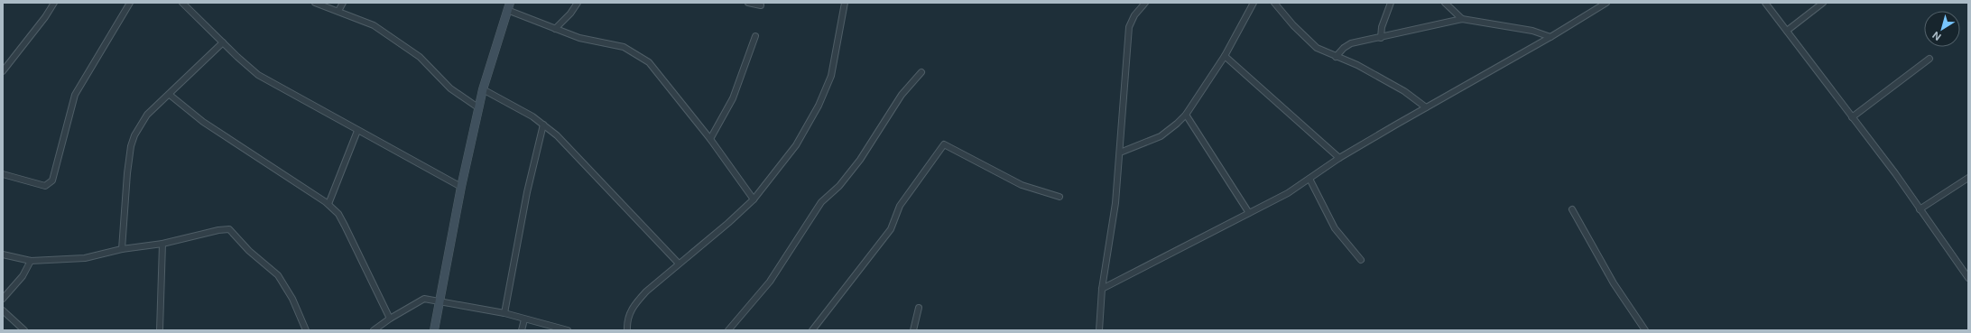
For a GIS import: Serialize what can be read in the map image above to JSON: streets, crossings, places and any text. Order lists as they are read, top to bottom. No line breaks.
{"north":"bottom left"}
